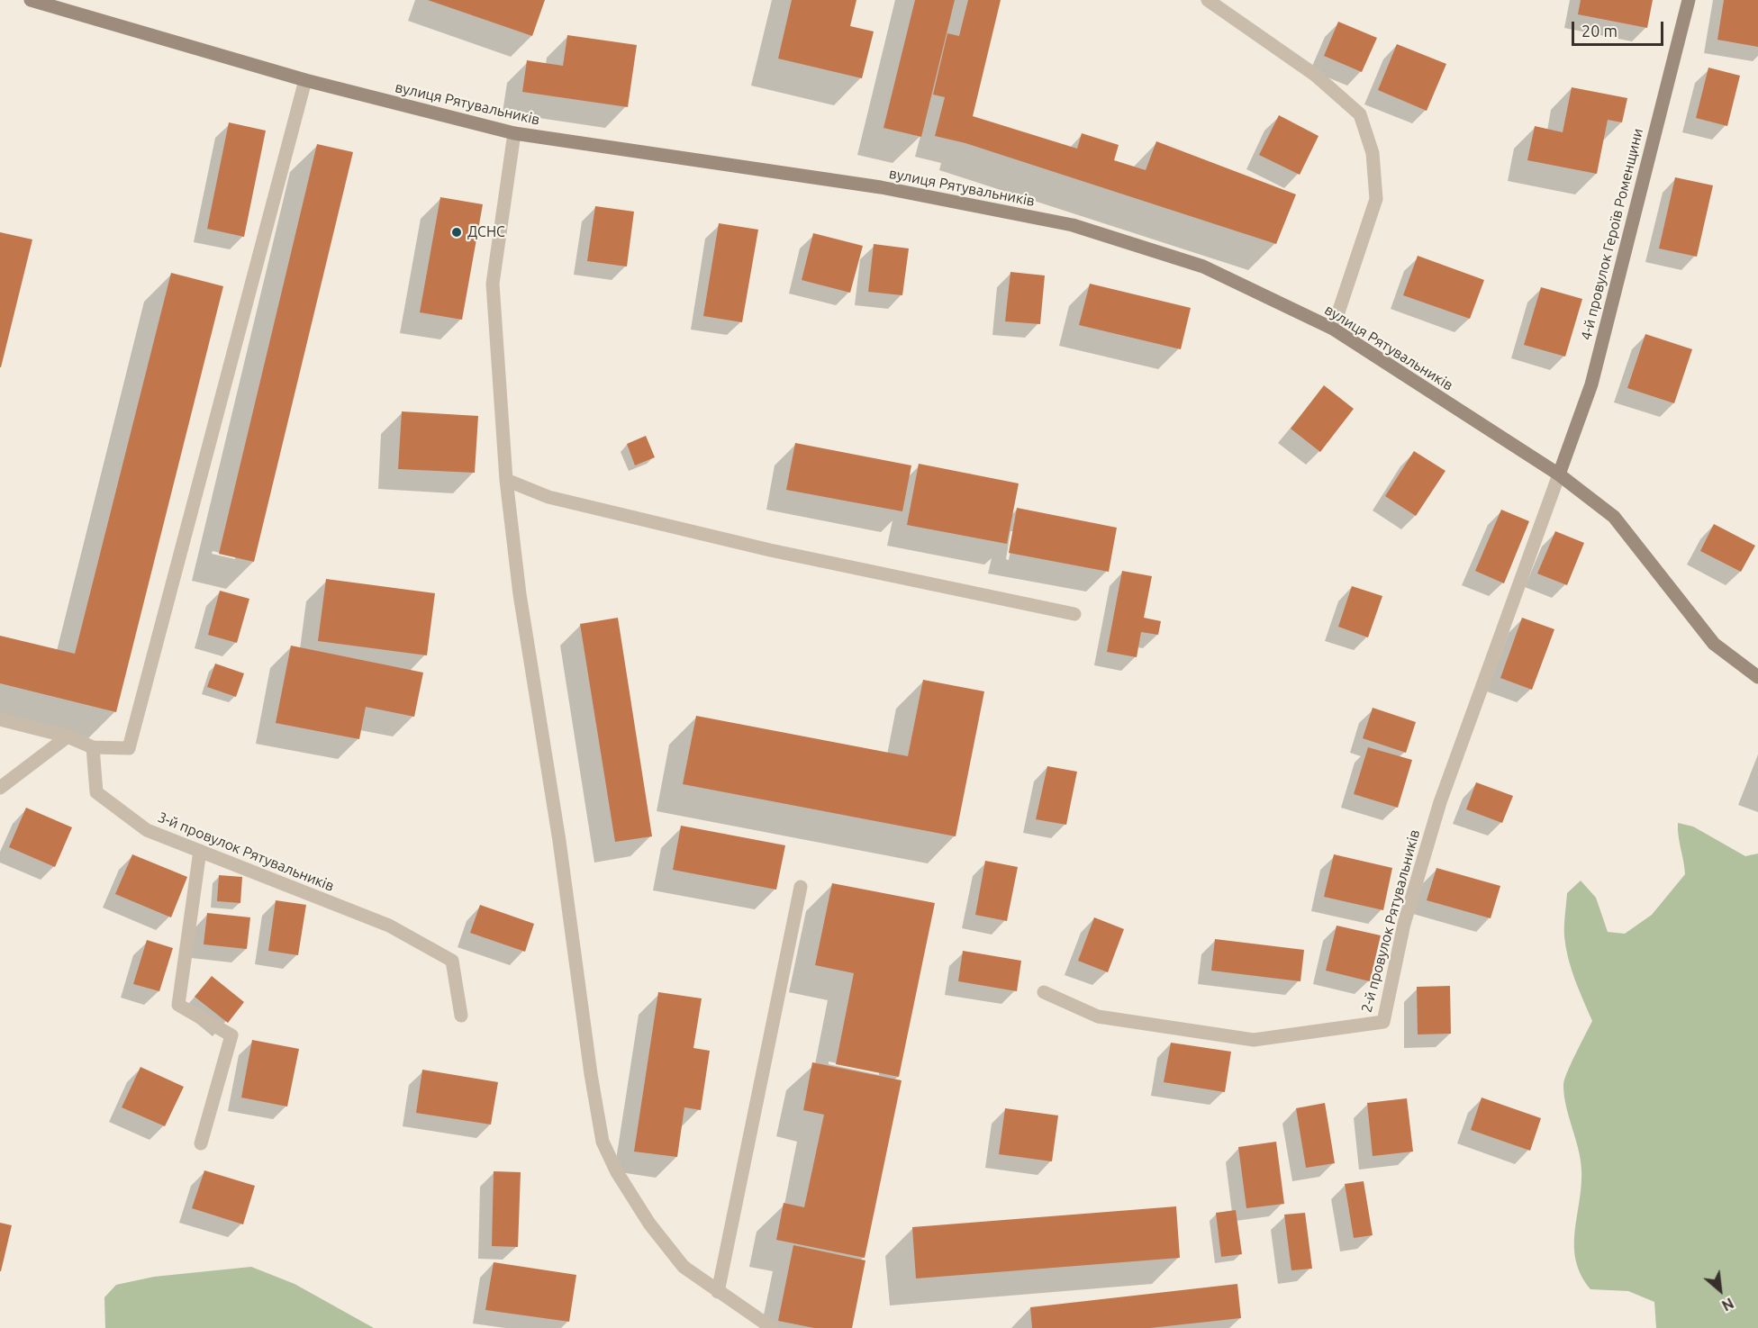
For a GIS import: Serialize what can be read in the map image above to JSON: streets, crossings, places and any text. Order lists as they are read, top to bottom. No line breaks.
{"streets":{"street":["вулиця Рятувальників","4-й провулок Героїв Роменщини","3-й провулок Рятувальників","2-й провулок Рятувальників"]},"crossings":[["вулиця Рятувальників","4-й провулок Героїв Роменщини"],["вулиця Рятувальників","2-й провулок Рятувальників"],["4-й провулок Героїв Роменщини","2-й провулок Рятувальників"]],"places":["ДСНС"],"scale_bar":"20 m","north":"bottom right"}
